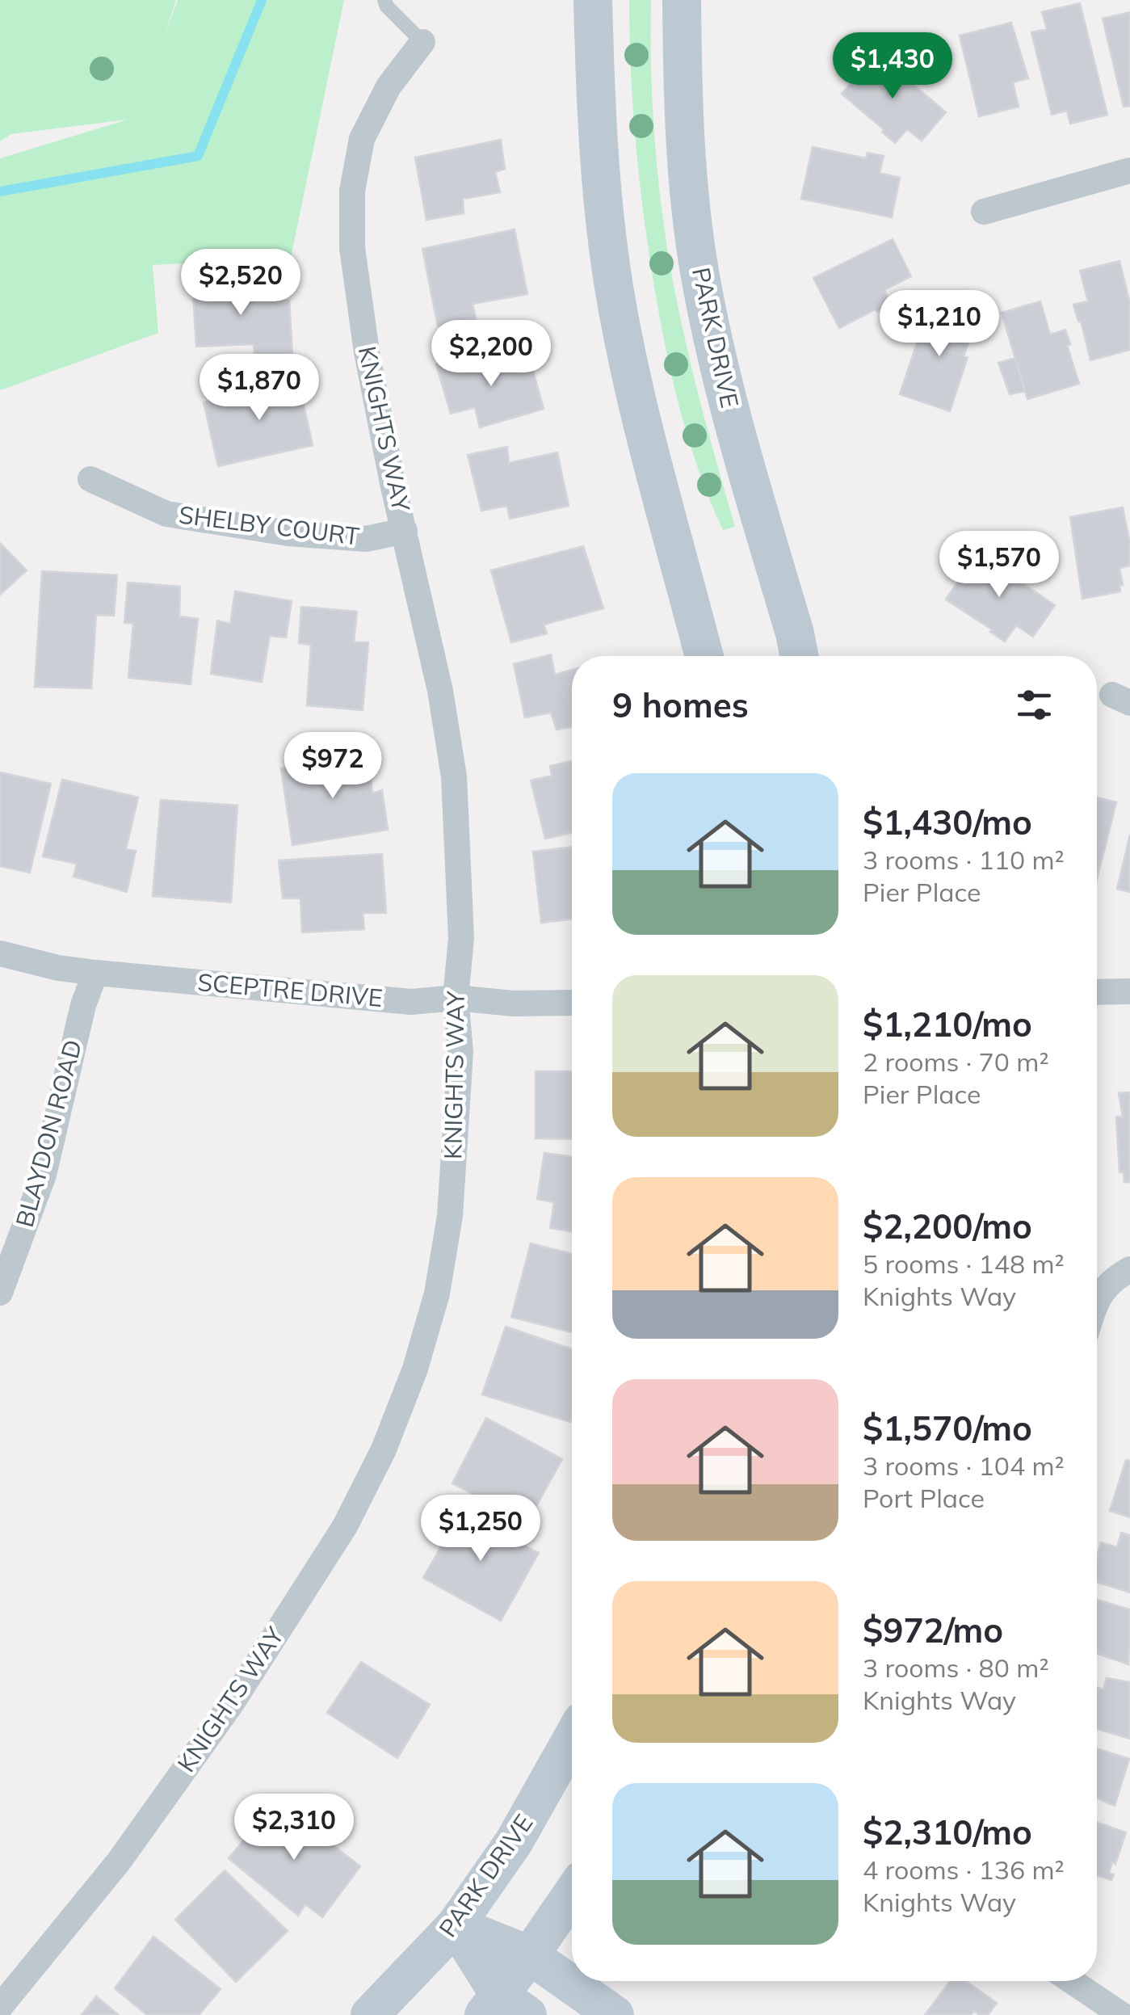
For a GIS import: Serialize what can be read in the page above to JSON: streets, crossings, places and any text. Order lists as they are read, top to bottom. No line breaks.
{"streets":{"street":["PARK DRIVE","KNIGHTS WAY","SHELBY COURT","SCEPTRE DRIVE","BLAYDON ROAD"]},"crossings":[["KNIGHTS WAY","SHELBY COURT"],["KNIGHTS WAY","SCEPTRE DRIVE"],["SCEPTRE DRIVE","BLAYDON ROAD"]],"page":{"price":["$1,430","$2,520","$1,210","$2,200","$1,870","$1,570","$972","$1,250","$2,310"],"heading":"9 homes","list":[{"name":"$1,430/mo","note":"3 rooms · 110 m² · Pier Place"},{"name":"$1,210/mo","note":"2 rooms · 70 m² · Pier Place"},{"name":"$2,200/mo","note":"5 rooms · 148 m² · Knights Way"},{"name":"$1,570/mo","note":"3 rooms · 104 m² · Port Place"},{"name":"$972/mo","note":"3 rooms · 80 m² · Knights Way"},{"name":"$2,310/mo","note":"4 rooms · 136 m² · Knights Way"}]}}
